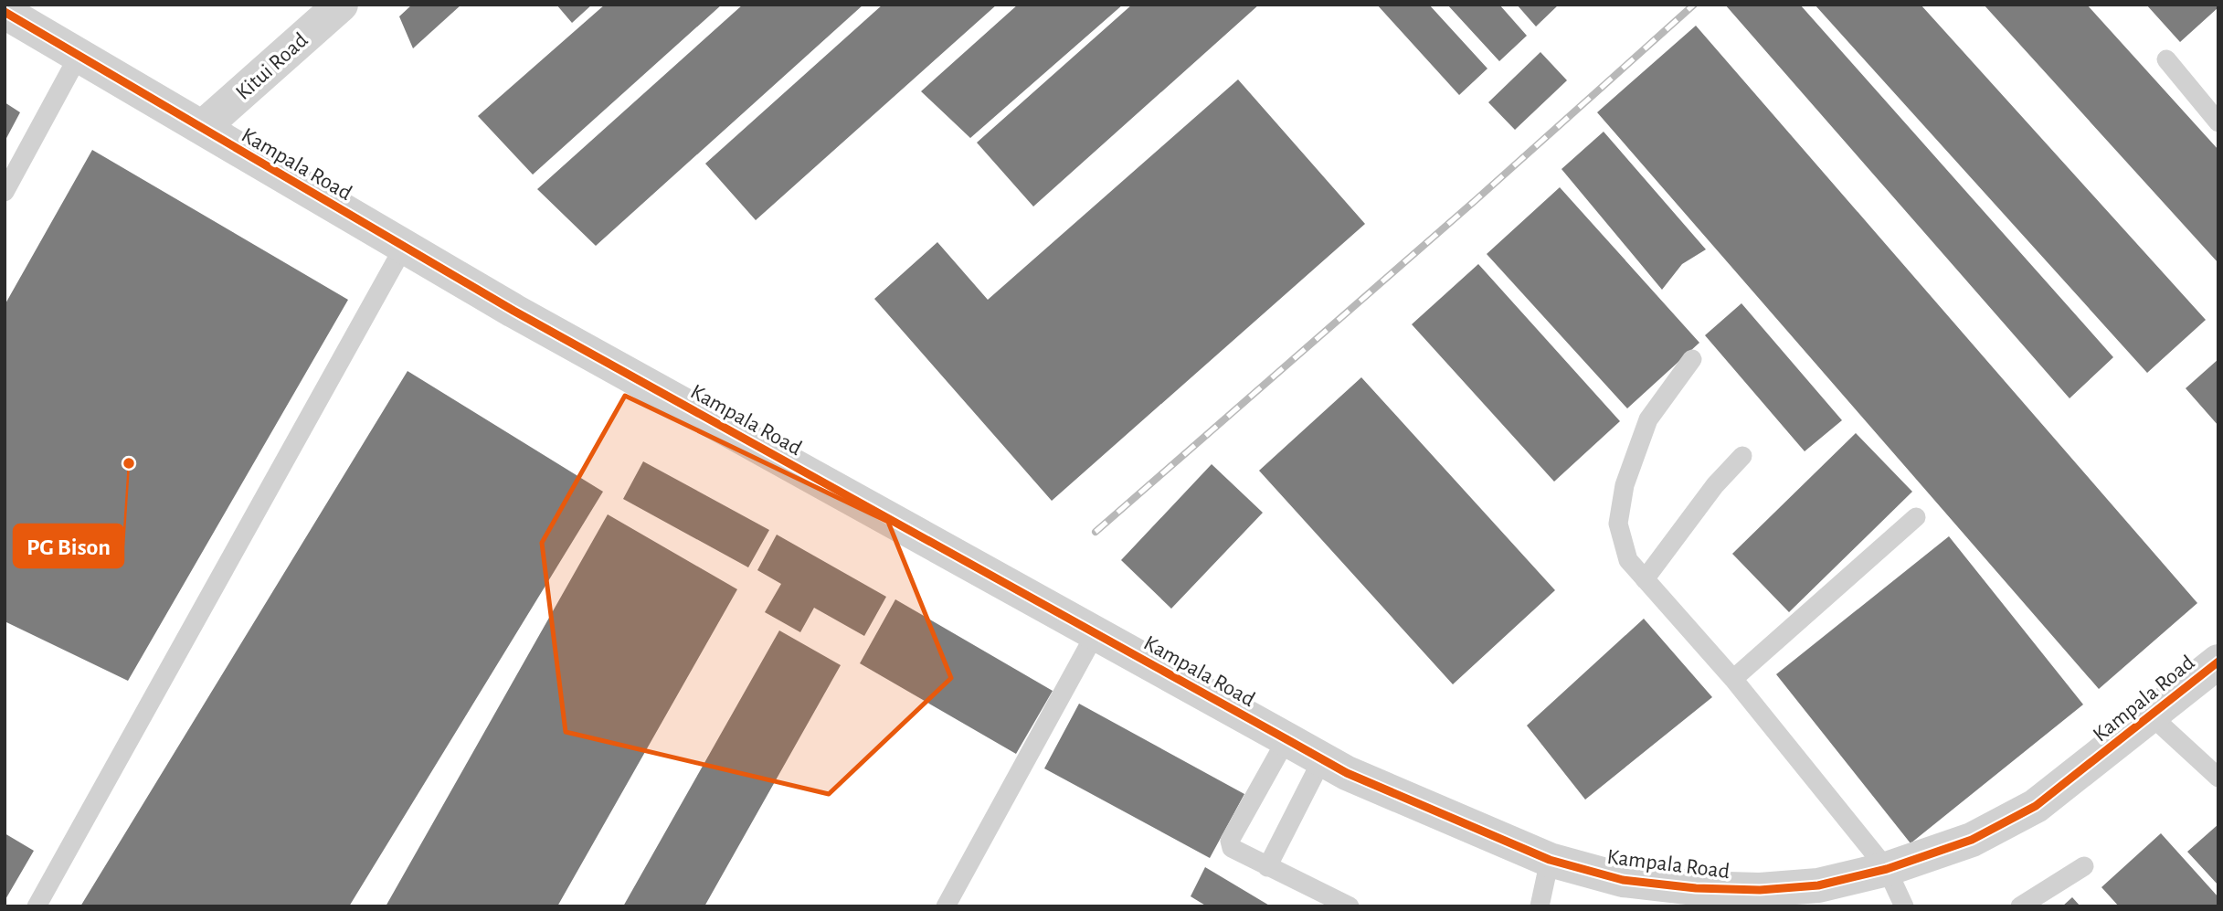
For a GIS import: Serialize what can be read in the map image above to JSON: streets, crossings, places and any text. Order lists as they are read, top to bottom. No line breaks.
{"streets":{"street":["Kitui Road","Kampala Road"]},"crossings":[["Kitui Road","Kampala Road"]],"places":["PG Bison"]}
